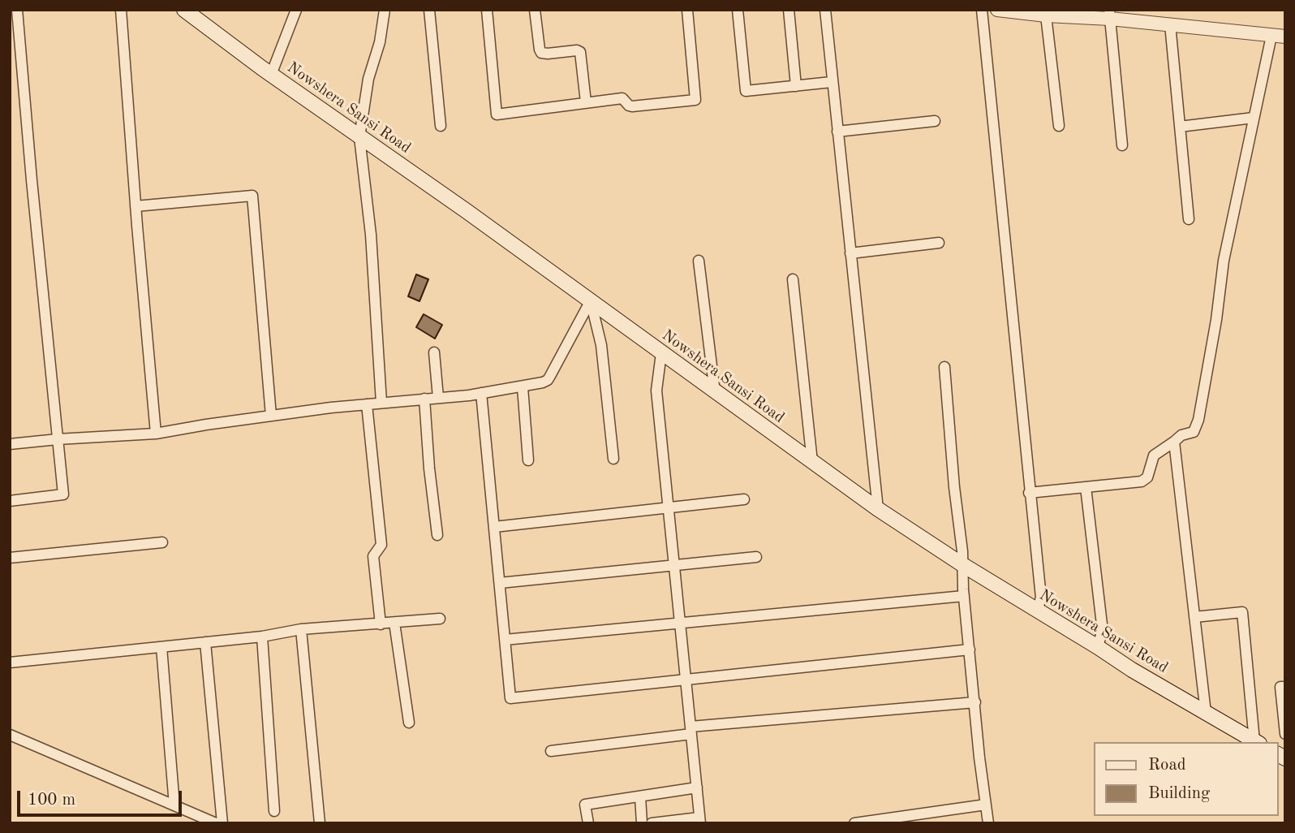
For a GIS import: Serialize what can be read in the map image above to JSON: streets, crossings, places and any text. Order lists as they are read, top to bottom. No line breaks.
{"streets":{"main road":["Nowshera Sansi Road"]},"legend":["Road","Building"],"scale_bar":"100 m"}
